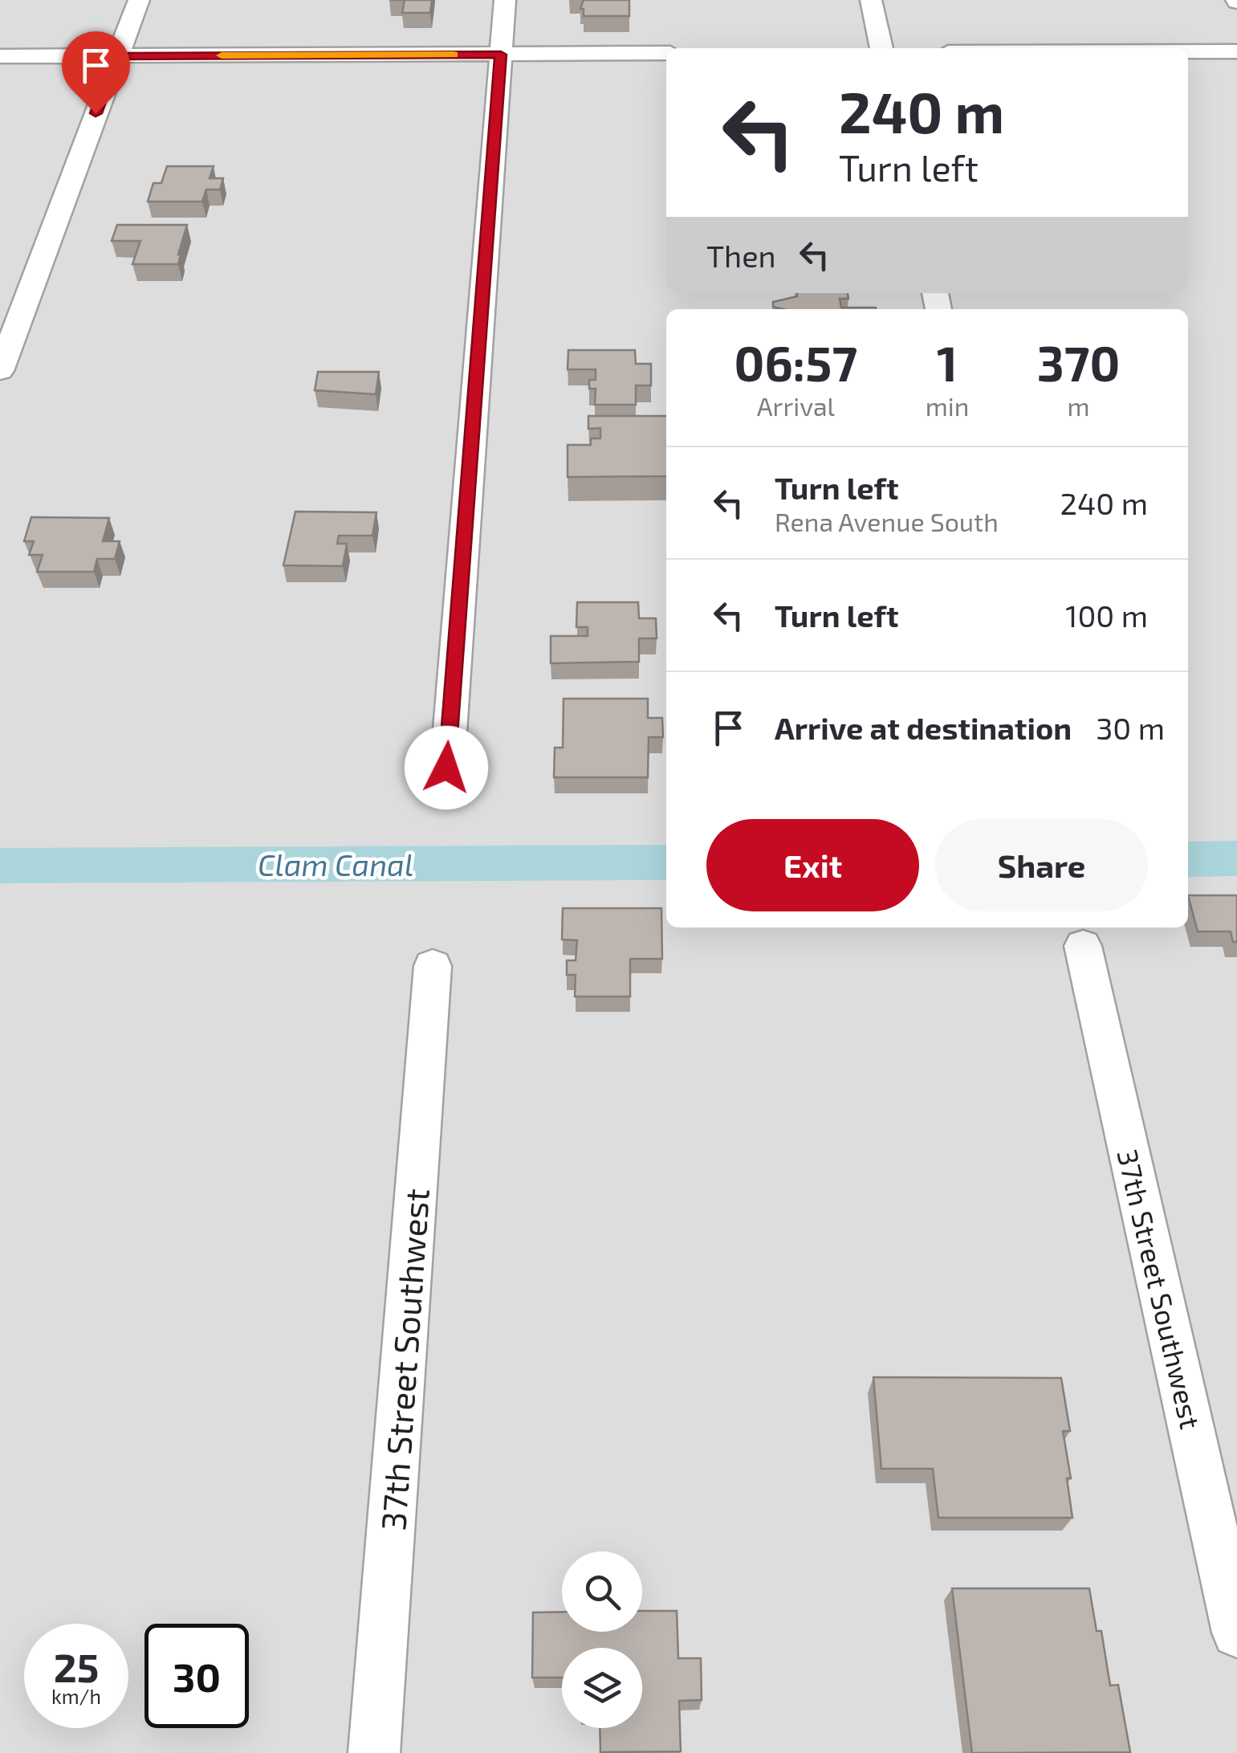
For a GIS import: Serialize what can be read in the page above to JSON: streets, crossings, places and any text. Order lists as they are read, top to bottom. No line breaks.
{"streets":{"street":["37th Street Southwest"]},"water":["Clam Canal"],"page":{"turn":["240 m","Turn left"],"then":"Then","eta":["06:57","Arrival","1","min","370","m"],"list":[{"name":"Turn left","note":"Rena Avenue South","value":"240 m"},{"name":"Turn left","value":"100 m"},{"name":"Arrive at destination","value":"30 m"}],"buttons":["Exit","Share"],"speed":"25 km/h","limit":"30"}}
